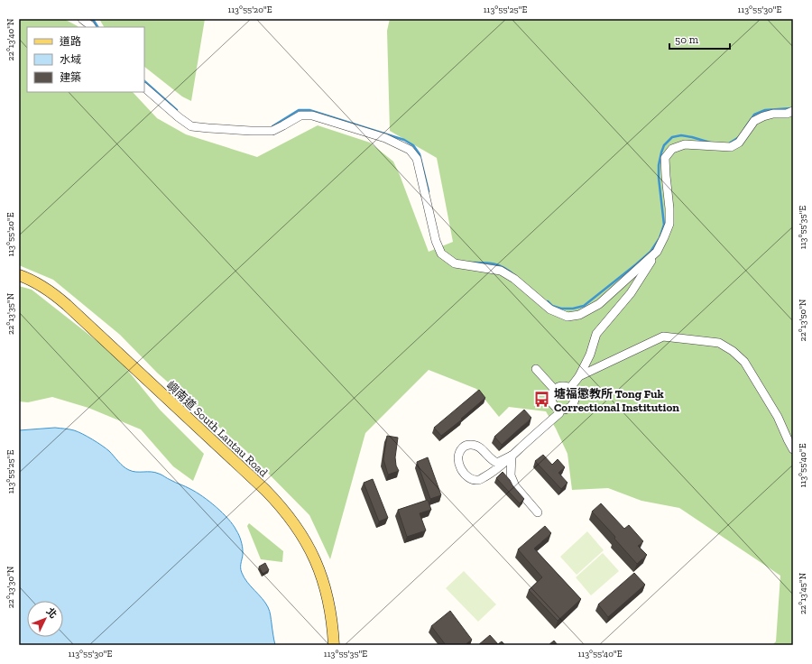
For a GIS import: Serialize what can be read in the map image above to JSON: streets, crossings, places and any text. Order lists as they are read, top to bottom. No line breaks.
{"streets":{"main road":["嶼南道 South Lantau Road"]},"places":{"bus stop":["塘福懲教所 Tong Fuk Correctional Institution"]},"legend":["道路","水域","建築"],"scale_bar":"50 m","north":"top right","coordinates":["113°55'20\"E","113°55'25\"E","113°55'30\"E","22°13'40\"N","113°55'35\"E","22°13'35\"N","22°13'50\"N","113°55'40\"E","22°13'30\"N","22°13'45\"N"]}
